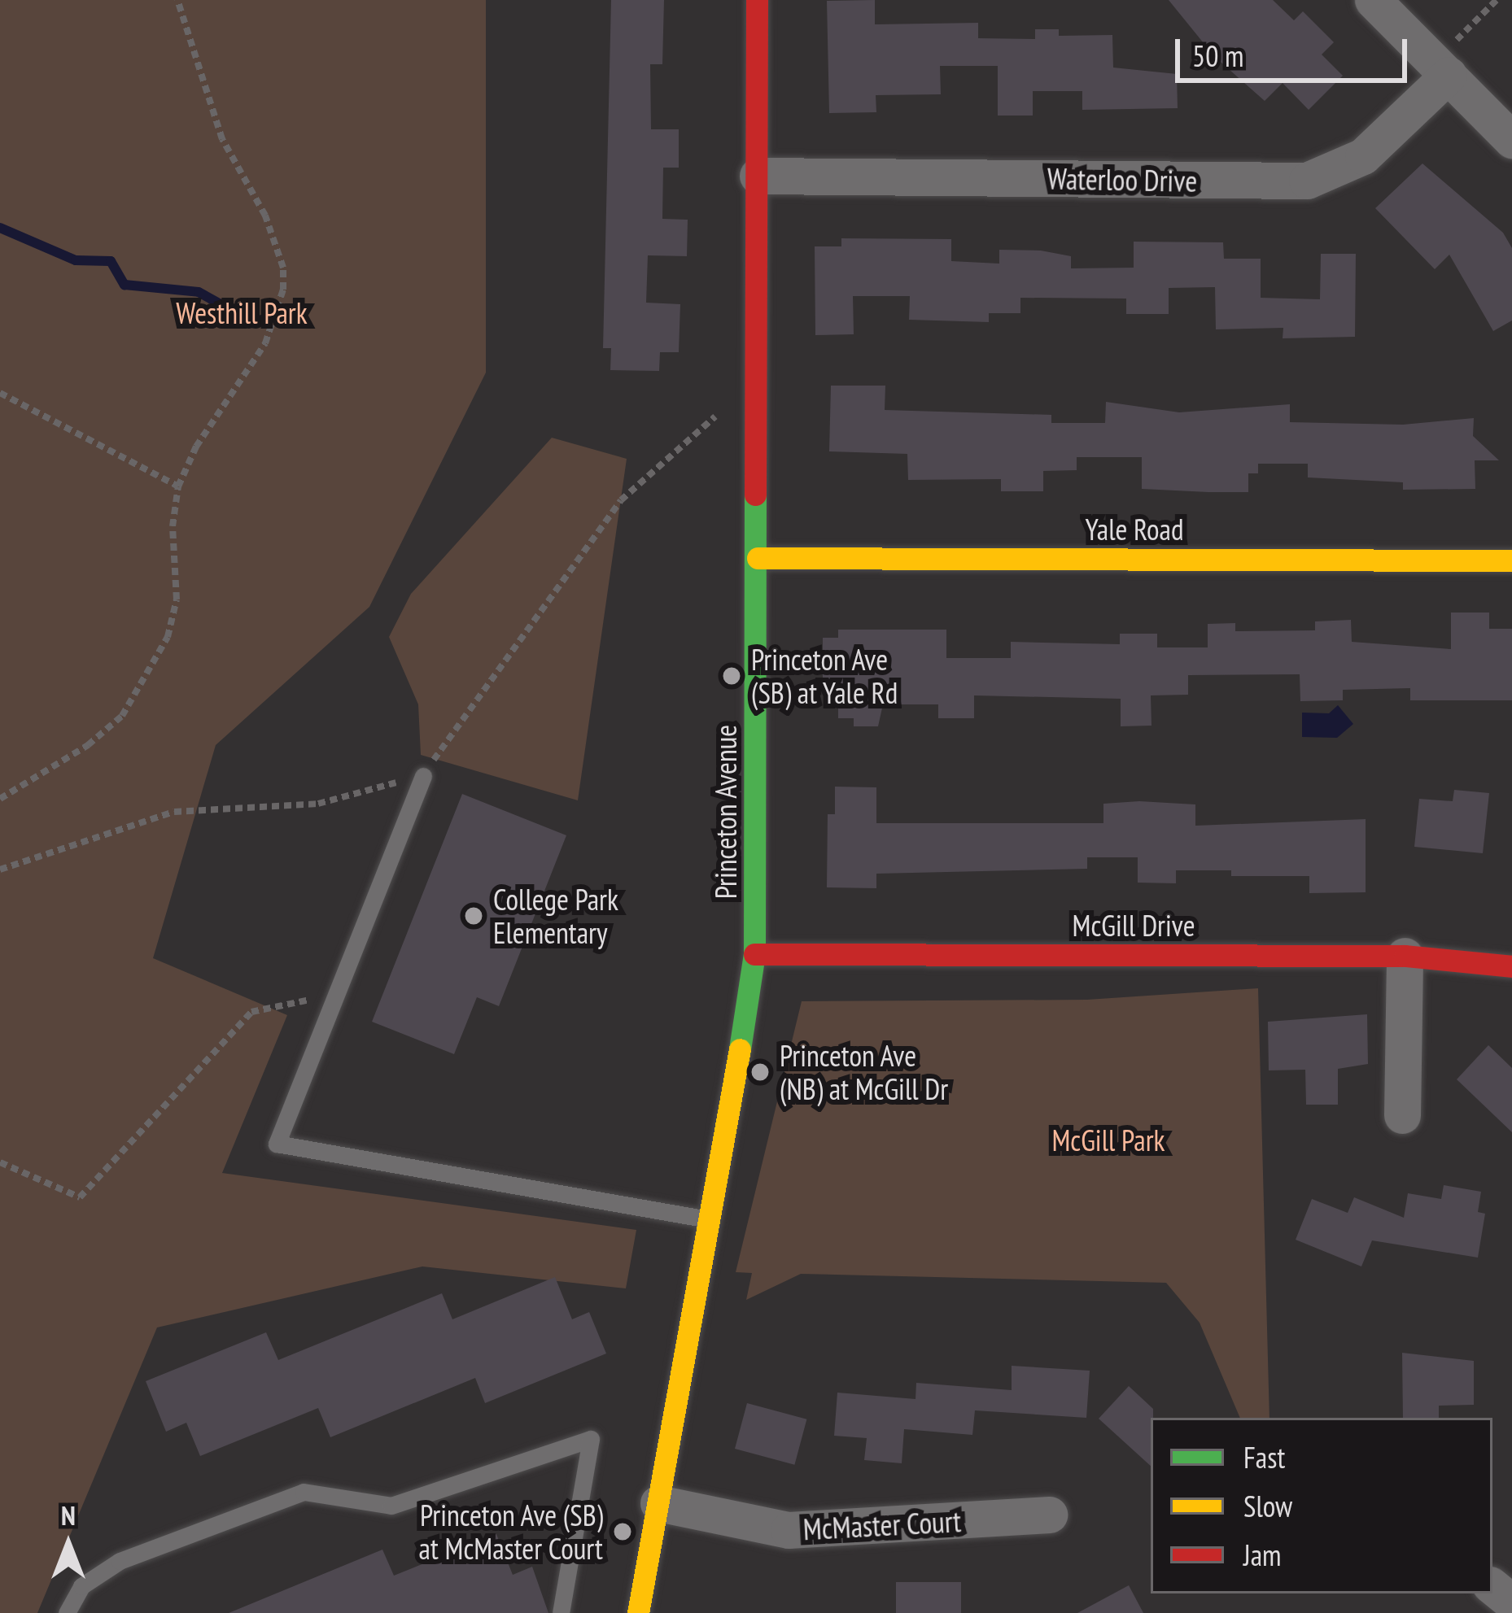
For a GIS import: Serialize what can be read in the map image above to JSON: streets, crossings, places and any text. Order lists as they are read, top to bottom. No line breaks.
{"streets":{"street":["Waterloo Drive","Yale Road","Princeton Avenue","McGill Drive","McMaster Court"]},"crossings":[["Waterloo Drive","Princeton Avenue"],["Yale Road","Princeton Avenue"],["Princeton Avenue","McGill Drive"],["Princeton Avenue","McMaster Court"]],"parks":["Westhill Park","McGill Park"],"places":["Princeton Ave (SB) at Yale Rd","College Park Elementary","Princeton Ave (NB) at McGill Dr","Princeton Ave (SB) at McMaster Court"],"legend":["Fast","Slow","Jam"],"scale_bar":"50 m","north":"top"}
